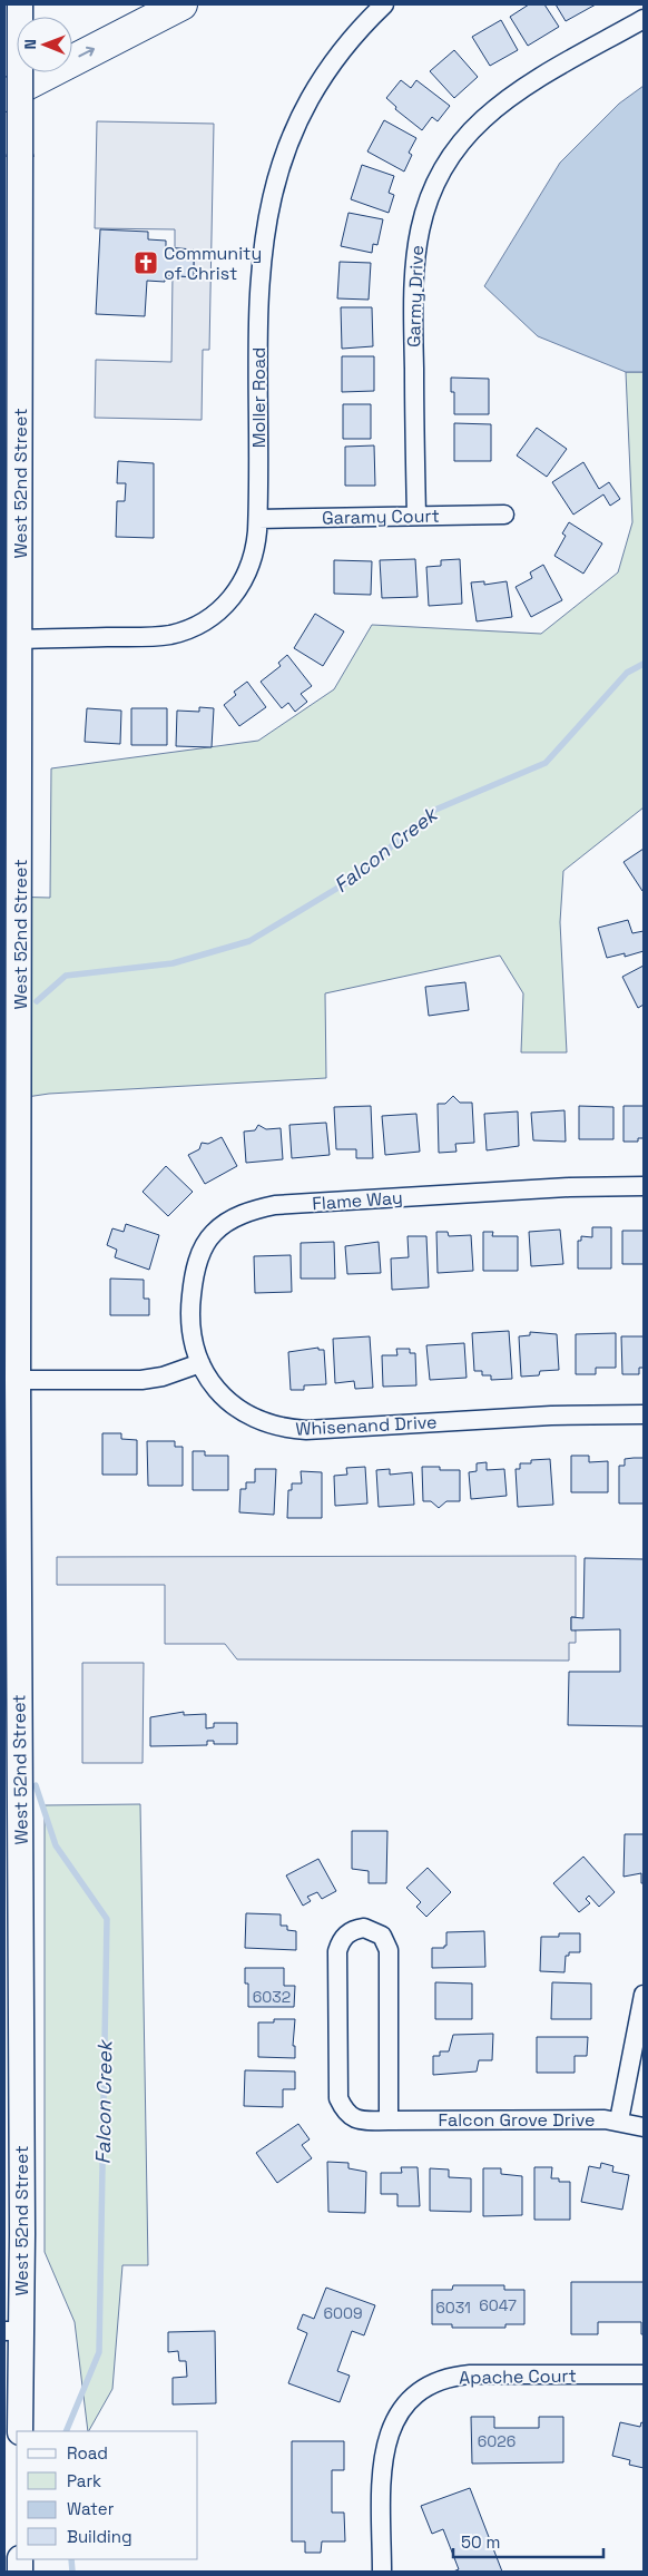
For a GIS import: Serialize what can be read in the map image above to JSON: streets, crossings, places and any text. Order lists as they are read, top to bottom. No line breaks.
{"streets":{"street":["Garmy Drive","Moller Road","West 52nd Street","Garamy Court","Flame Way","Whisenand Drive","Falcon Grove Drive","Apache Court"]},"crossings":[["Garmy Drive","Garamy Court"],["Moller Road","West 52nd Street"],["Moller Road","Garamy Court"],["Flame Way","Whisenand Drive"]],"water":["Falcon Creek"],"places":{"church":["Community of Christ"]},"house_numbers":["6032","6047","6031","6009","6026"],"legend":["Road","Park","Water","Building"],"scale_bar":"50 m","north":"left"}
